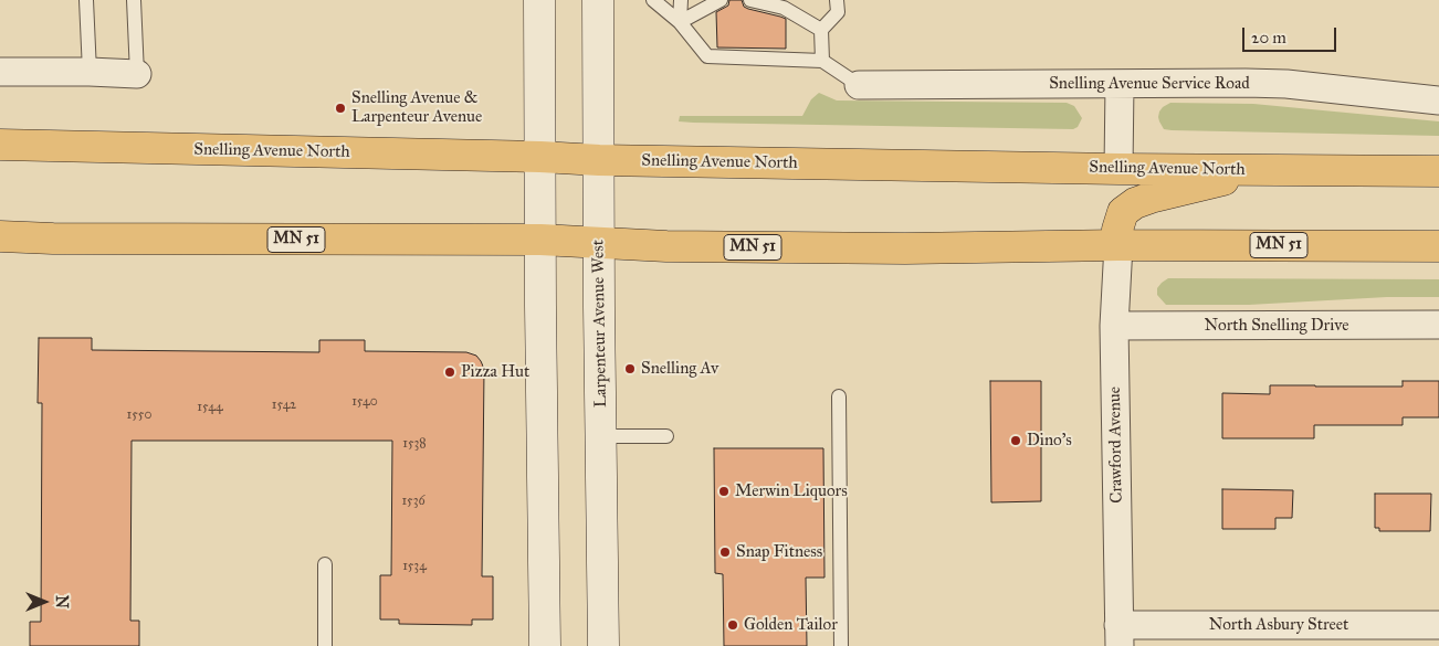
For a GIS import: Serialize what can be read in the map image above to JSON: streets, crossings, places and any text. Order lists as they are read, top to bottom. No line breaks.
{"streets":{"main road":["Snelling Avenue North","MN 51","Larpenteur Avenue West"],"street":["Snelling Avenue Service Road","North Snelling Drive","Crawford Avenue","North Asbury Street"]},"crossings":[["Snelling Avenue North","Larpenteur Avenue West"],["MN 51","Larpenteur Avenue West"],["MN 51","Crawford Avenue"],["North Snelling Drive","Crawford Avenue"],["Crawford Avenue","North Asbury Street"]],"places":["Snelling Avenue & Larpenteur Avenue","Snelling Av","Pizza Hut","Dino's","Merwin Liquors","Snap Fitness","Golden Tailor"],"house_numbers":["1540","1542","1544","1550","1538","1536","1534"],"scale_bar":"20 m","north":"right"}
